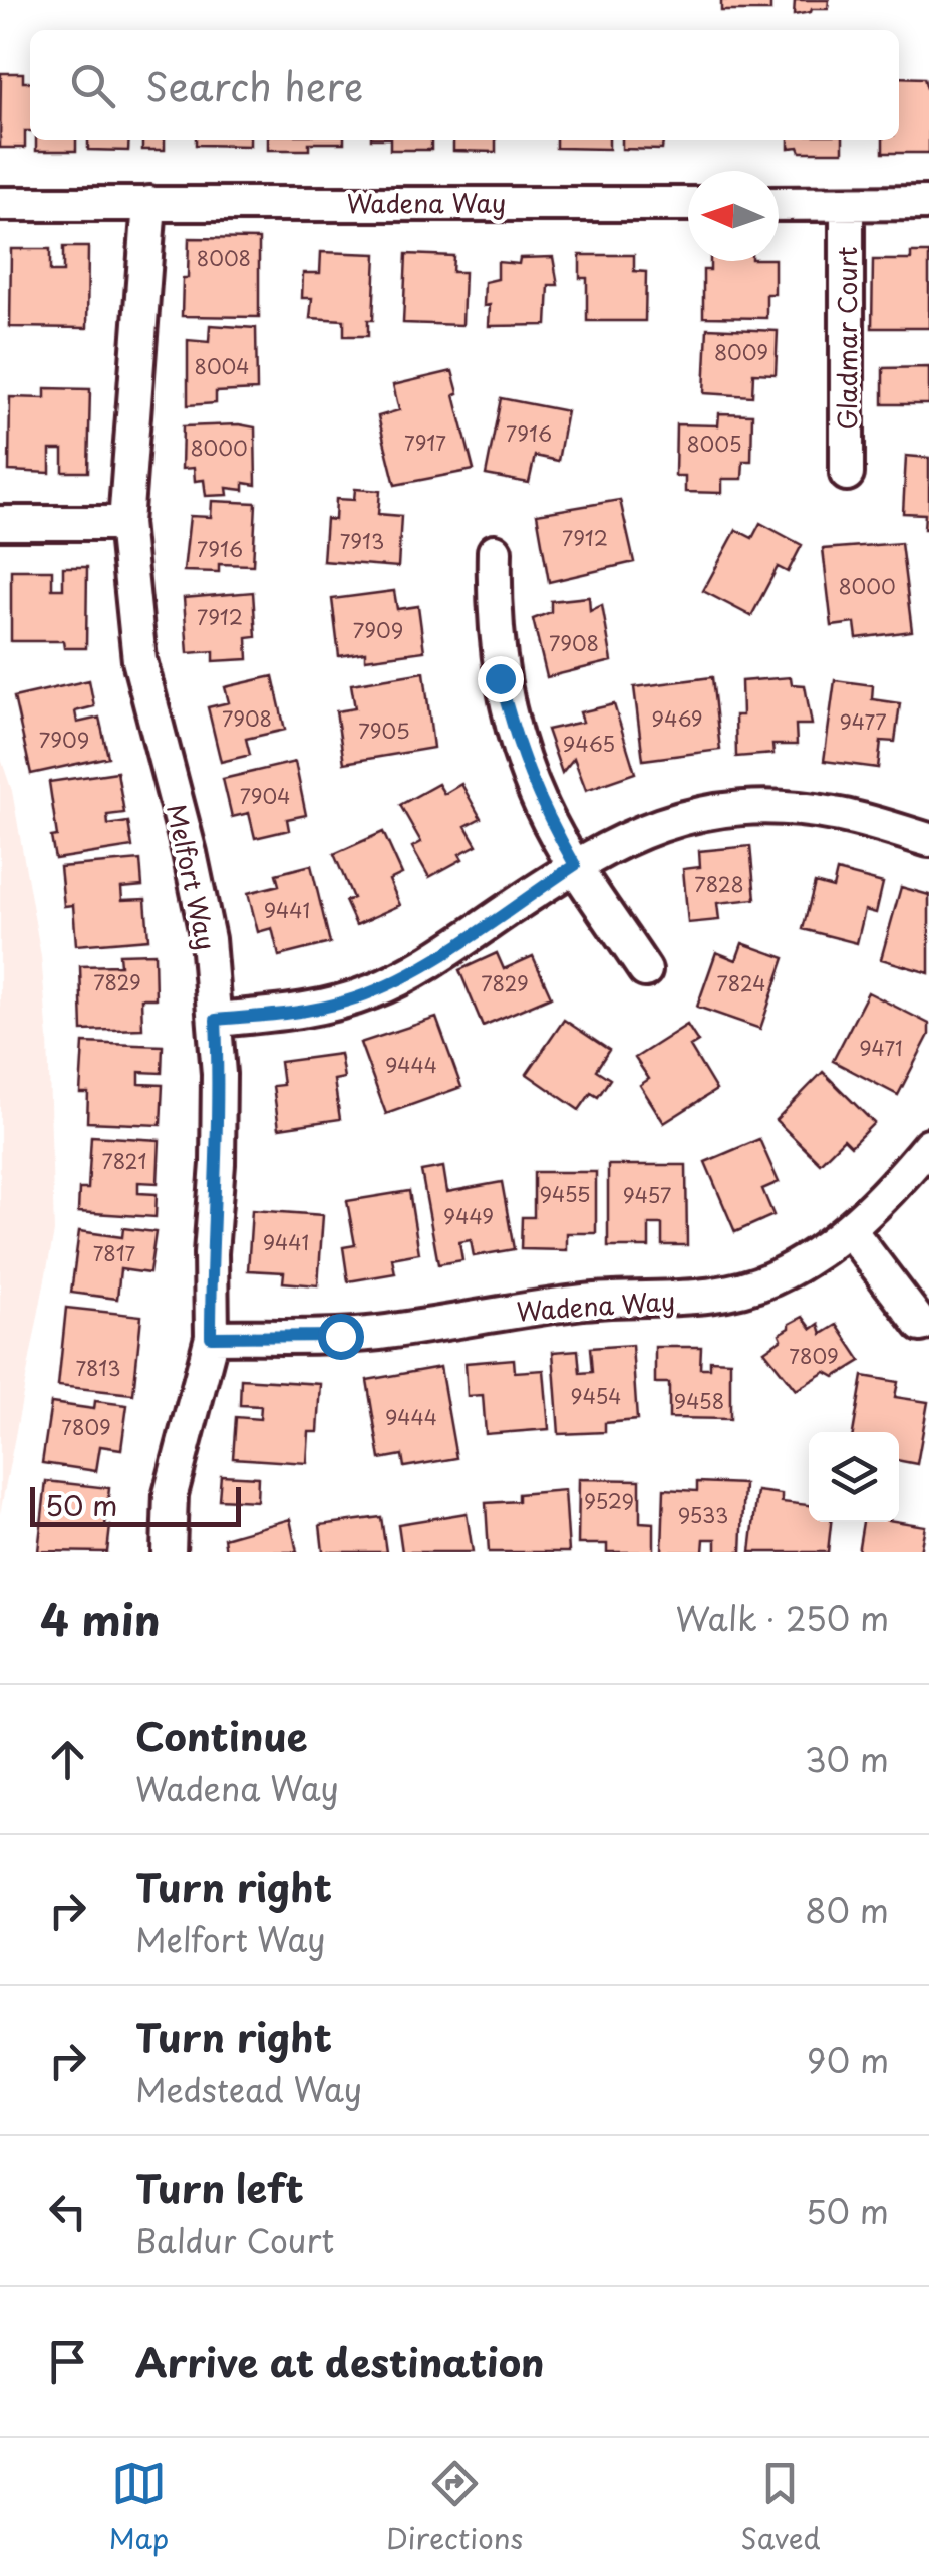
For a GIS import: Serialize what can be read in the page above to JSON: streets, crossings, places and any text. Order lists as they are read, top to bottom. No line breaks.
{"streets":{"street":["Wadena Way","Gladmar Court","Melfort Way"]},"crossings":[["Wadena Way","Melfort Way"]],"house_numbers":["8008","8009","8004","7916","7917","8005","8000","7912","7913","7916","8000","7912","7909","7908","7908","9469","9477","7905","7909","9465","7904","7828","9441","7829","7829","7824","9471","9444","7821","9455","9457","9449","9441","7817","7809","7813","9454","9458","9444","7809","9529","9533"],"scale_bar":"50 m","north":"left","page":{"search":"Search here","scale":"50 m","heading":["4 min","Walk · 250 m"],"list":[["Continue","Wadena Way","30 m"],["Turn right","Melfort Way","80 m"],["Turn right","Medstead Way","90 m"],["Turn left","Baldur Court","50 m"],"Arrive at destination"],"nav":["Map","Directions","Saved"]}}
